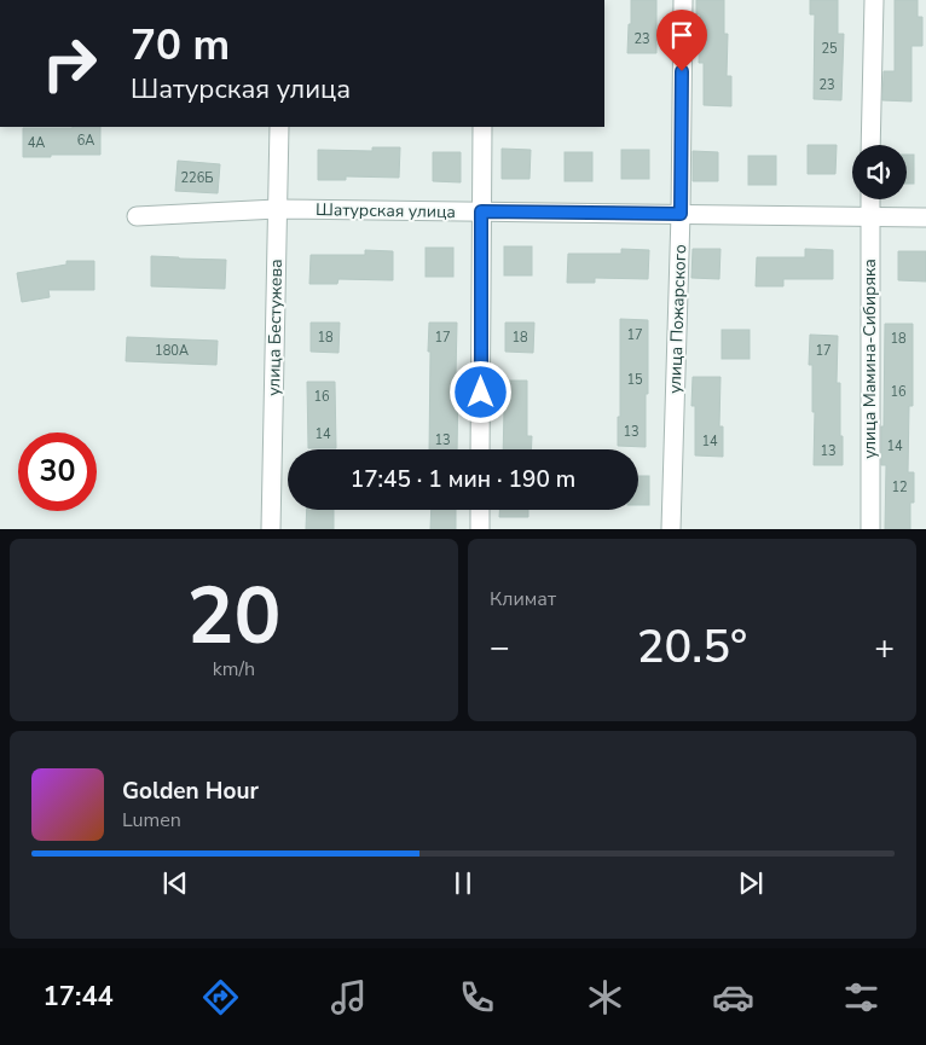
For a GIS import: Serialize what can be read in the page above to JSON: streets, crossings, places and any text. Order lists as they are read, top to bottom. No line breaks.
{"streets":{"street":["Шатурская улица","улица Пожарского","улица Бестужева","улица Мамина-Сибиряка"]},"crossings":[["Шатурская улица","улица Пожарского"],["Шатурская улица","улица Бестужева"],["Шатурская улица","улица Мамина-Сибиряка"]],"house_numbers":["23","25","23","6А","4А","226Б","17","18","17","18","18","180А","17","15","16","16","13","14","13","14","14","13","12"],"page":{"turn":["70 m","Шатурская улица"],"limit":"30","trip":"17:45 · 1 мин · 190 m","tile":[["20","km/h"],"Климат"],"heat":["−","20.5°","+"],"song":["Golden Hour","Lumen"],"tabs":"17:44"}}
